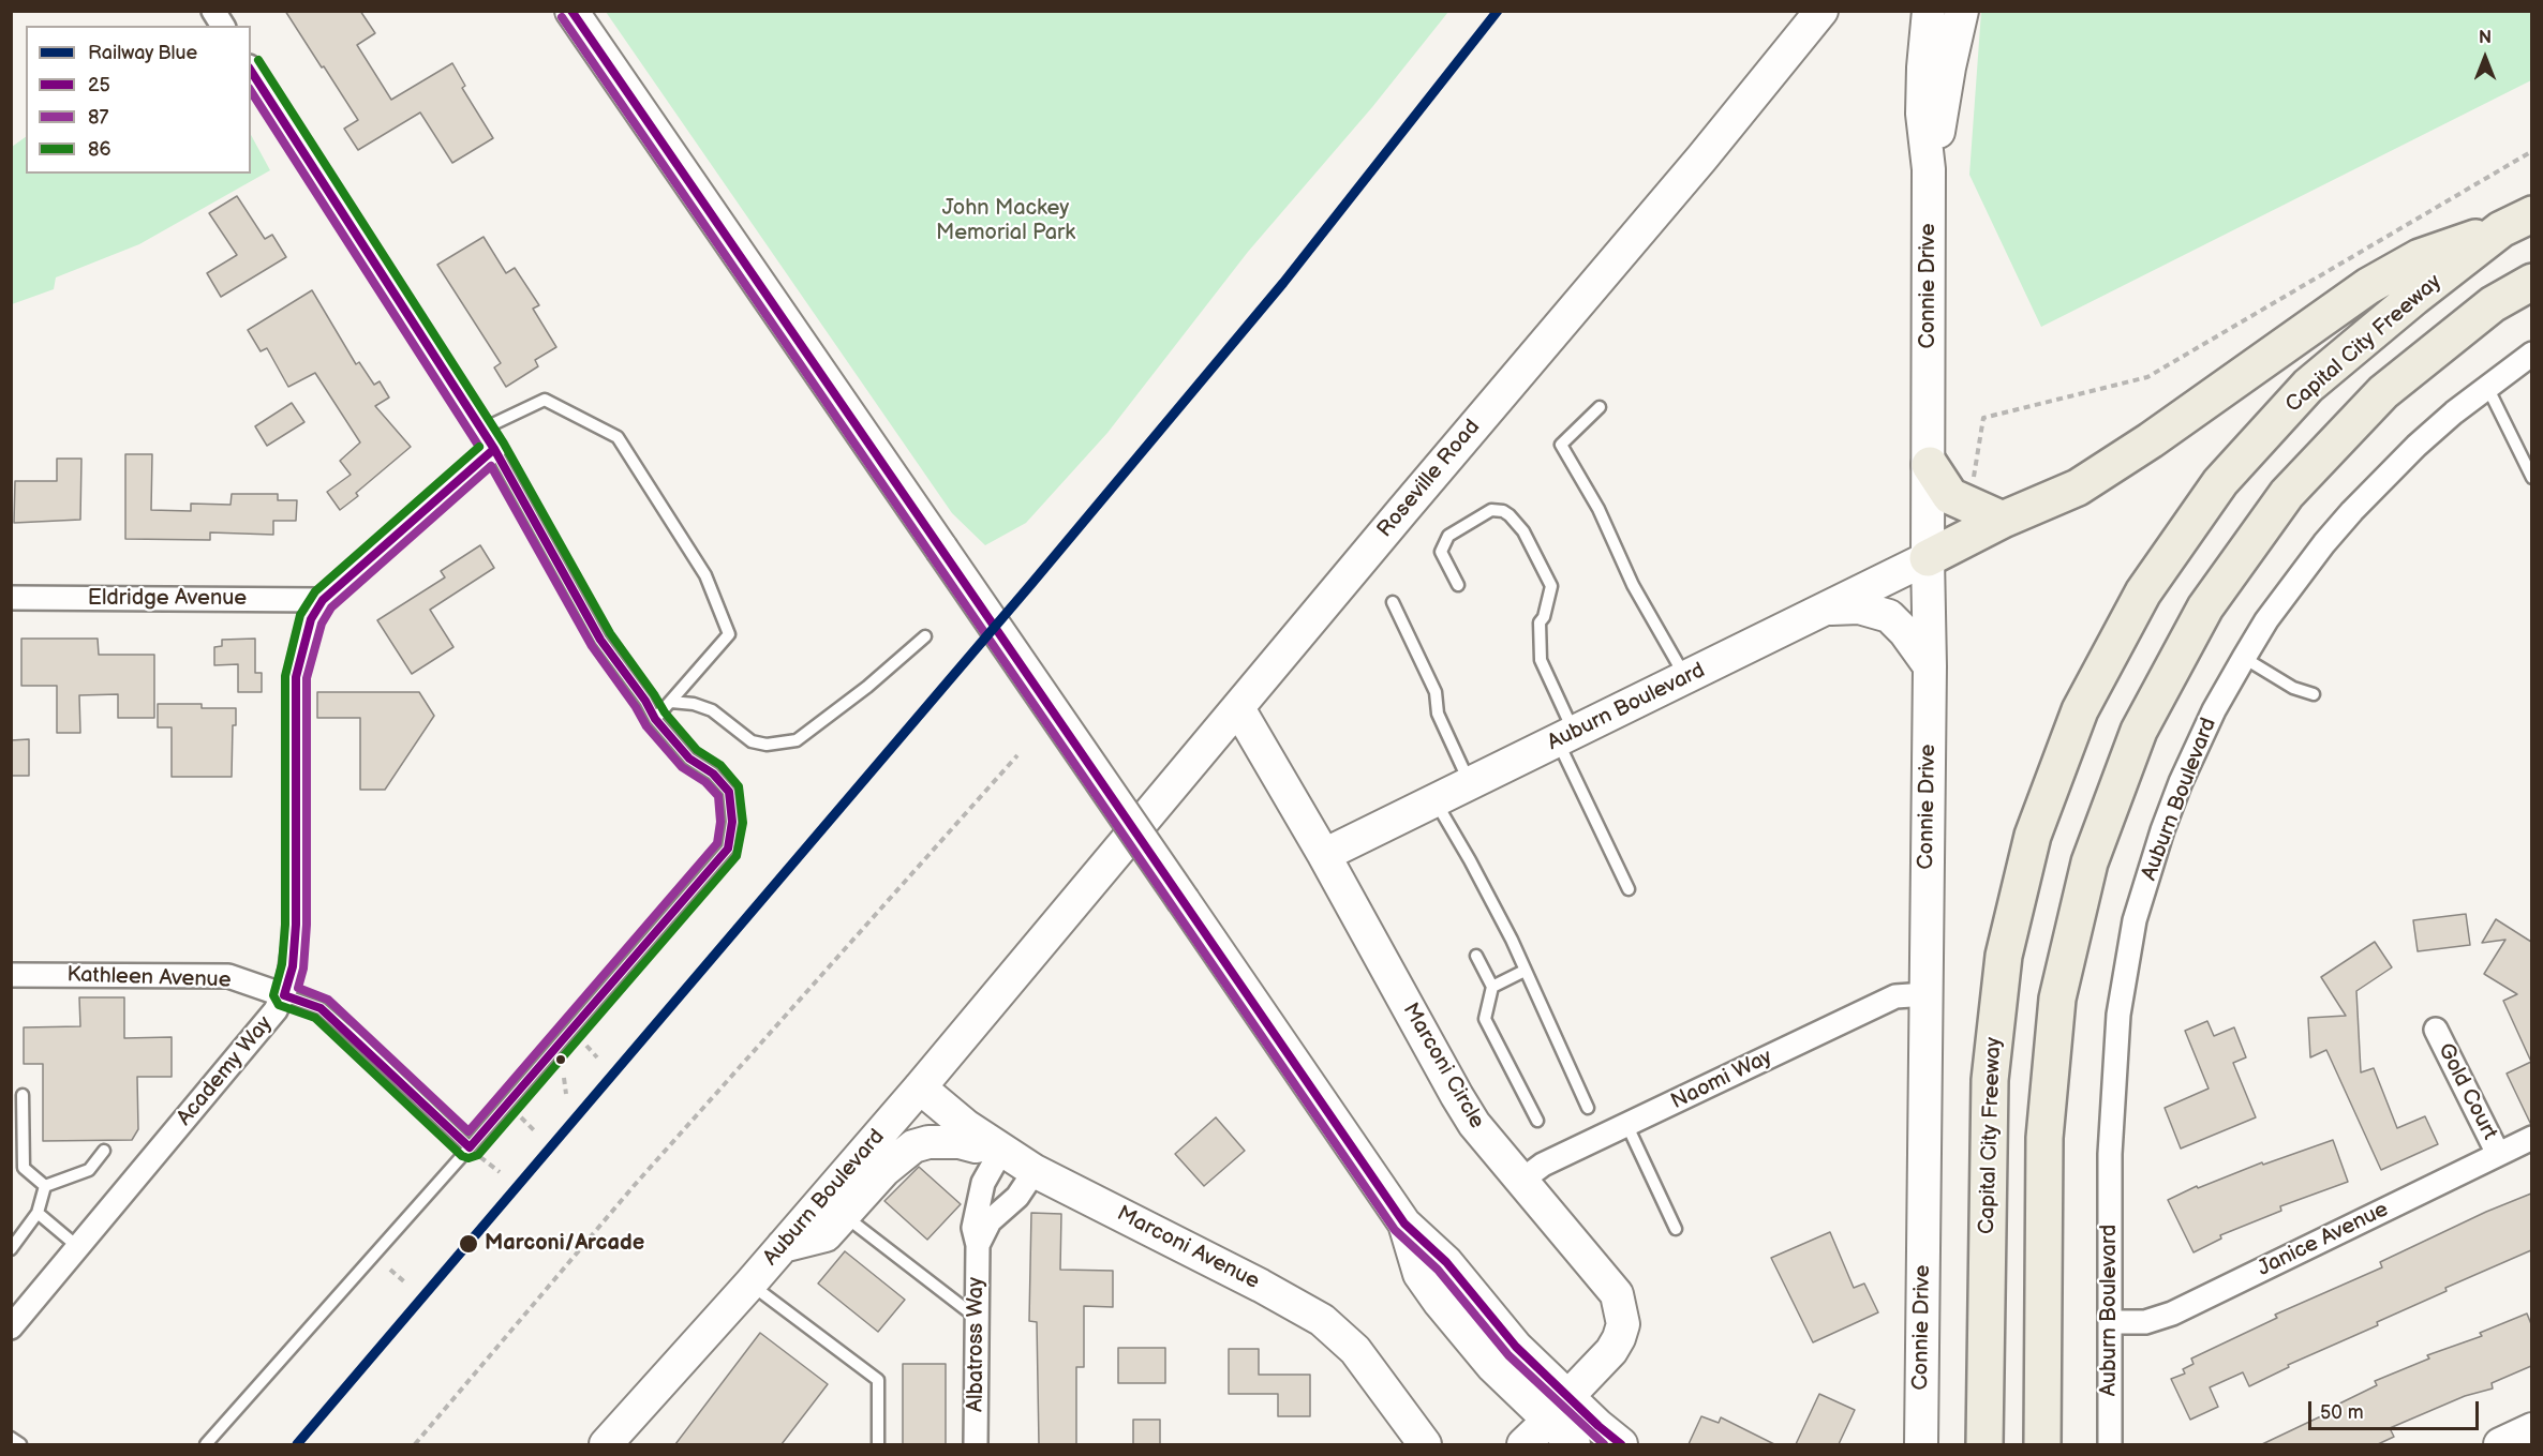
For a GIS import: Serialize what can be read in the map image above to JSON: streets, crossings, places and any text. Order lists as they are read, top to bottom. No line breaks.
{"streets":{"highway":["Capital City Freeway"],"street":["Connie Drive","Roseville Road","Eldridge Avenue","Auburn Boulevard","Kathleen Avenue","Marconi Circle","Academy Way","Naomi Way","Gold Court","Janice Avenue","Marconi Avenue","Albatross Way"]},"crossings":[["Connie Drive","Auburn Boulevard"],["Connie Drive","Naomi Way"],["Roseville Road","Auburn Boulevard"],["Roseville Road","Marconi Circle"],["Eldridge Avenue","Academy Way"],["Auburn Boulevard","Marconi Circle"],["Auburn Boulevard","Janice Avenue"],["Auburn Boulevard","Marconi Avenue"],["Kathleen Avenue","Academy Way"],["Marconi Circle","Naomi Way"],["Gold Court","Janice Avenue"],["Marconi Avenue","Albatross Way"]],"parks":["John Mackey Memorial Park"],"places":["Marconi/Arcade"],"lines":["rail line Blue","transit line 25","transit line 87","transit line 86"],"legend":["Railway Blue","25","87","86"],"scale_bar":"50 m","north":"top"}
